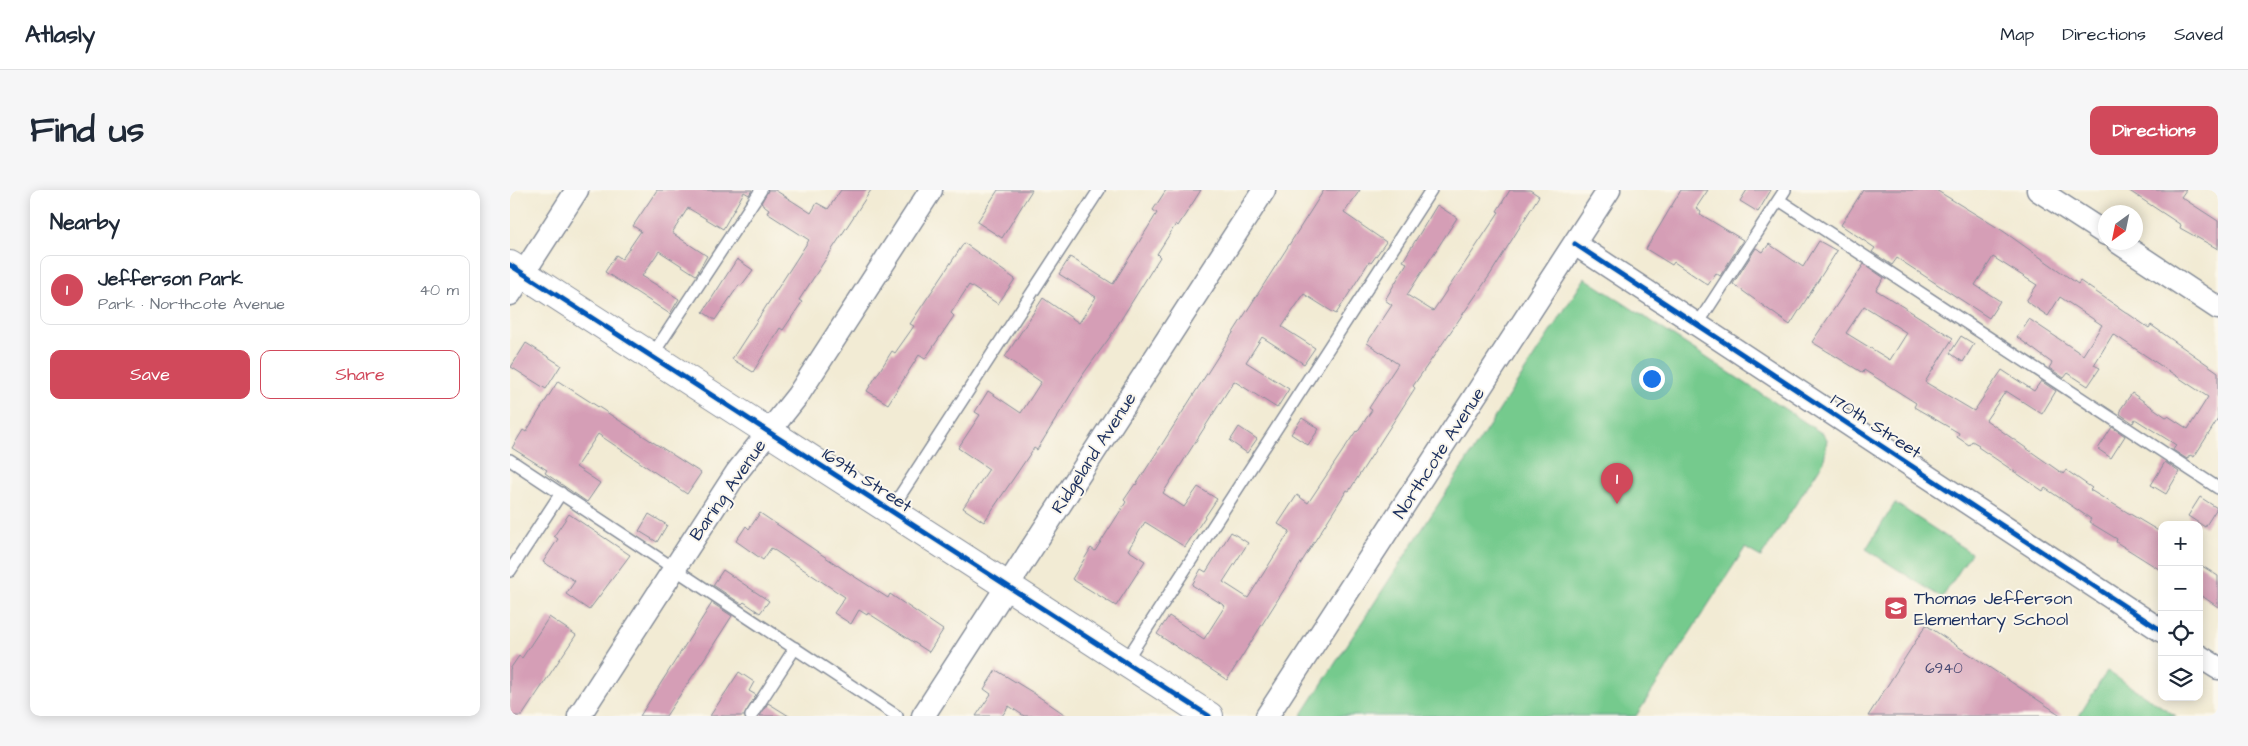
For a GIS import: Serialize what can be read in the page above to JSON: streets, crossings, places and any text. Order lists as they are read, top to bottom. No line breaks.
{"streets":{"street":["170th Street","Ridgeland Avenue","Northcote Avenue","169th Street","Baring Avenue"]},"crossings":[["170th Street","Northcote Avenue"],["Ridgeland Avenue","169th Street"],["169th Street","Baring Avenue"]],"places":{"school or university":["Thomas Jefferson Elementary School"]},"house_numbers":["6940"],"north":"bottom left","page":{"header":"Atlasly","nav":["Map","Directions","Saved"],"title":"Find us","buttons":["Directions",["Save","Share"]],"heading":"Nearby","list":[{"mark":"1","name":"Jefferson Park","note":"Park · Northcote Avenue","value":"40 m"}],"pins":"1","map_buttons":["+","−"]}}
